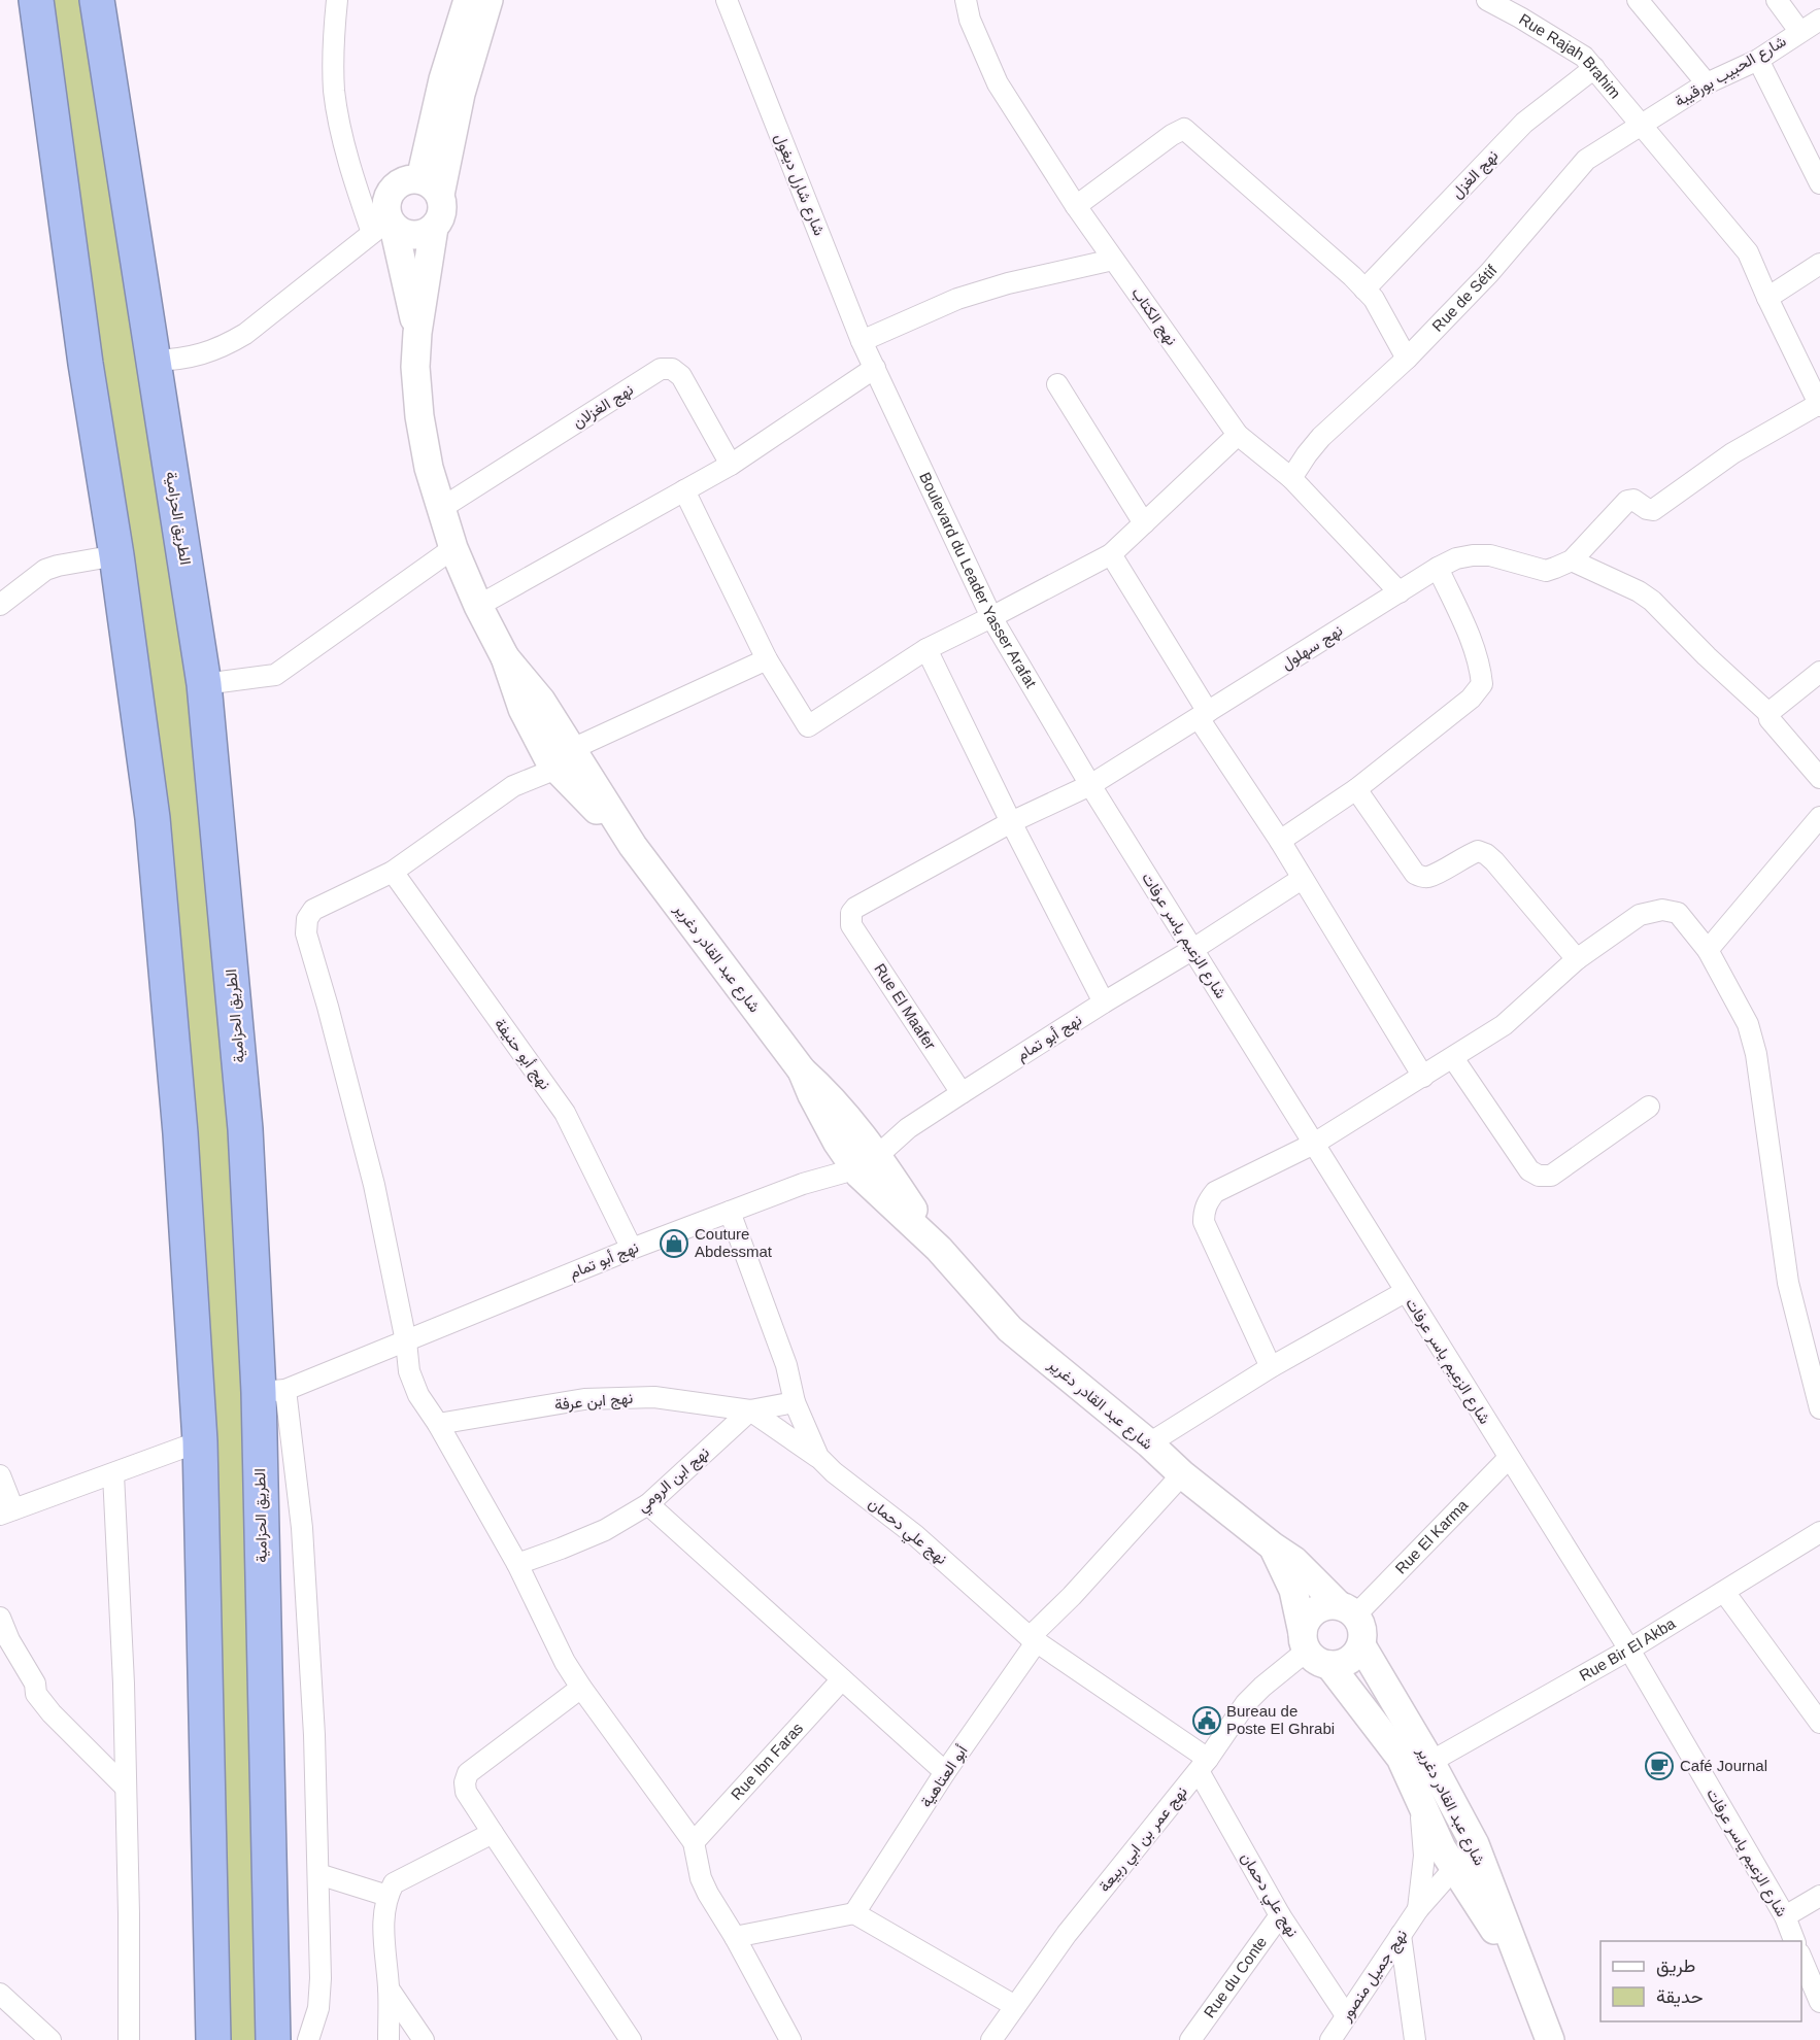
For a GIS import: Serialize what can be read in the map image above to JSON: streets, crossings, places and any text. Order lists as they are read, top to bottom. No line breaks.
{"streets":{"highway":["الطريق الحزامية"],"main road":["شارع عبد القادر دغرير"],"street":["Rue Rajah Brahim","شارع الحبيب بورقيبة","نهج الغزل","شارع شارل ديغول","Rue de Sétif","نهج الكتاب","نهج الغزلان","Boulevard du Leader Yasser Arafat","نهج سهلول","شارع الزعيم ياسر عرفات","Rue El Maafer","نهج أبو تمام","نهج أبو حنيفة","نهج ابن عرفة","نهج ابن الرومي","نهج علي دحمان","Rue El Karma","Rue Bir El Akba","Rue Ibn Faras","أبو العتاهية","نهج عمر بن ابي ربيعة","نهج جميل منصور","Rue du Conte"]},"crossings":[["Rue Rajah Brahim","شارع الحبيب بورقيبة"],["Rue Rajah Brahim","نهج الغزل"],["Rue Rajah Brahim","Rue de Sétif"],["شارع الحبيب بورقيبة","Rue de Sétif"],["شارع شارل ديغول","Boulevard du Leader Yasser Arafat"],["Rue de Sétif","نهج الكتاب"],["نهج الكتاب","نهج سهلول"],["نهج الغزلان","شارع عبد القادر دغرير"],["الطريق الحزامية","نهج أبو تمام"],["Boulevard du Leader Yasser Arafat","نهج سهلول"],["Boulevard du Leader Yasser Arafat","شارع الزعيم ياسر عرفات"],["نهج سهلول","شارع الزعيم ياسر عرفات"],["نهج سهلول","Rue El Maafer"],["شارع الزعيم ياسر عرفات","نهج أبو تمام"],["شارع الزعيم ياسر عرفات","Rue El Karma"],["شارع الزعيم ياسر عرفات","Rue Bir El Akba"],["شارع عبد القادر دغرير","نهج أبو تمام"],["شارع عبد القادر دغرير","Rue El Karma"],["شارع عبد القادر دغرير","Rue Bir El Akba"],["شارع عبد القادر دغرير","أبو العتاهية"],["شارع عبد القادر دغرير","نهج عمر بن ابي ربيعة"],["شارع عبد القادر دغرير","نهج جميل منصور"],["Rue El Maafer","نهج أبو تمام"],["نهج أبو تمام","نهج أبو حنيفة"],["نهج أبو تمام","نهج علي دحمان"],["نهج ابن عرفة","نهج ابن الرومي"],["نهج علي دحمان","أبو العتاهية"],["نهج علي دحمان","نهج عمر بن ابي ربيعة"],["نهج علي دحمان","نهج جميل منصور"],["نهج علي دحمان","Rue du Conte"],["Rue El Karma","نهج عمر بن ابي ربيعة"]],"places":{"shop":["Couture Abdessmat"],"public building":["Bureau de Poste El Ghrabi"],"cafe":["Café Journal"]},"legend":["طريق","حديقة"]}
